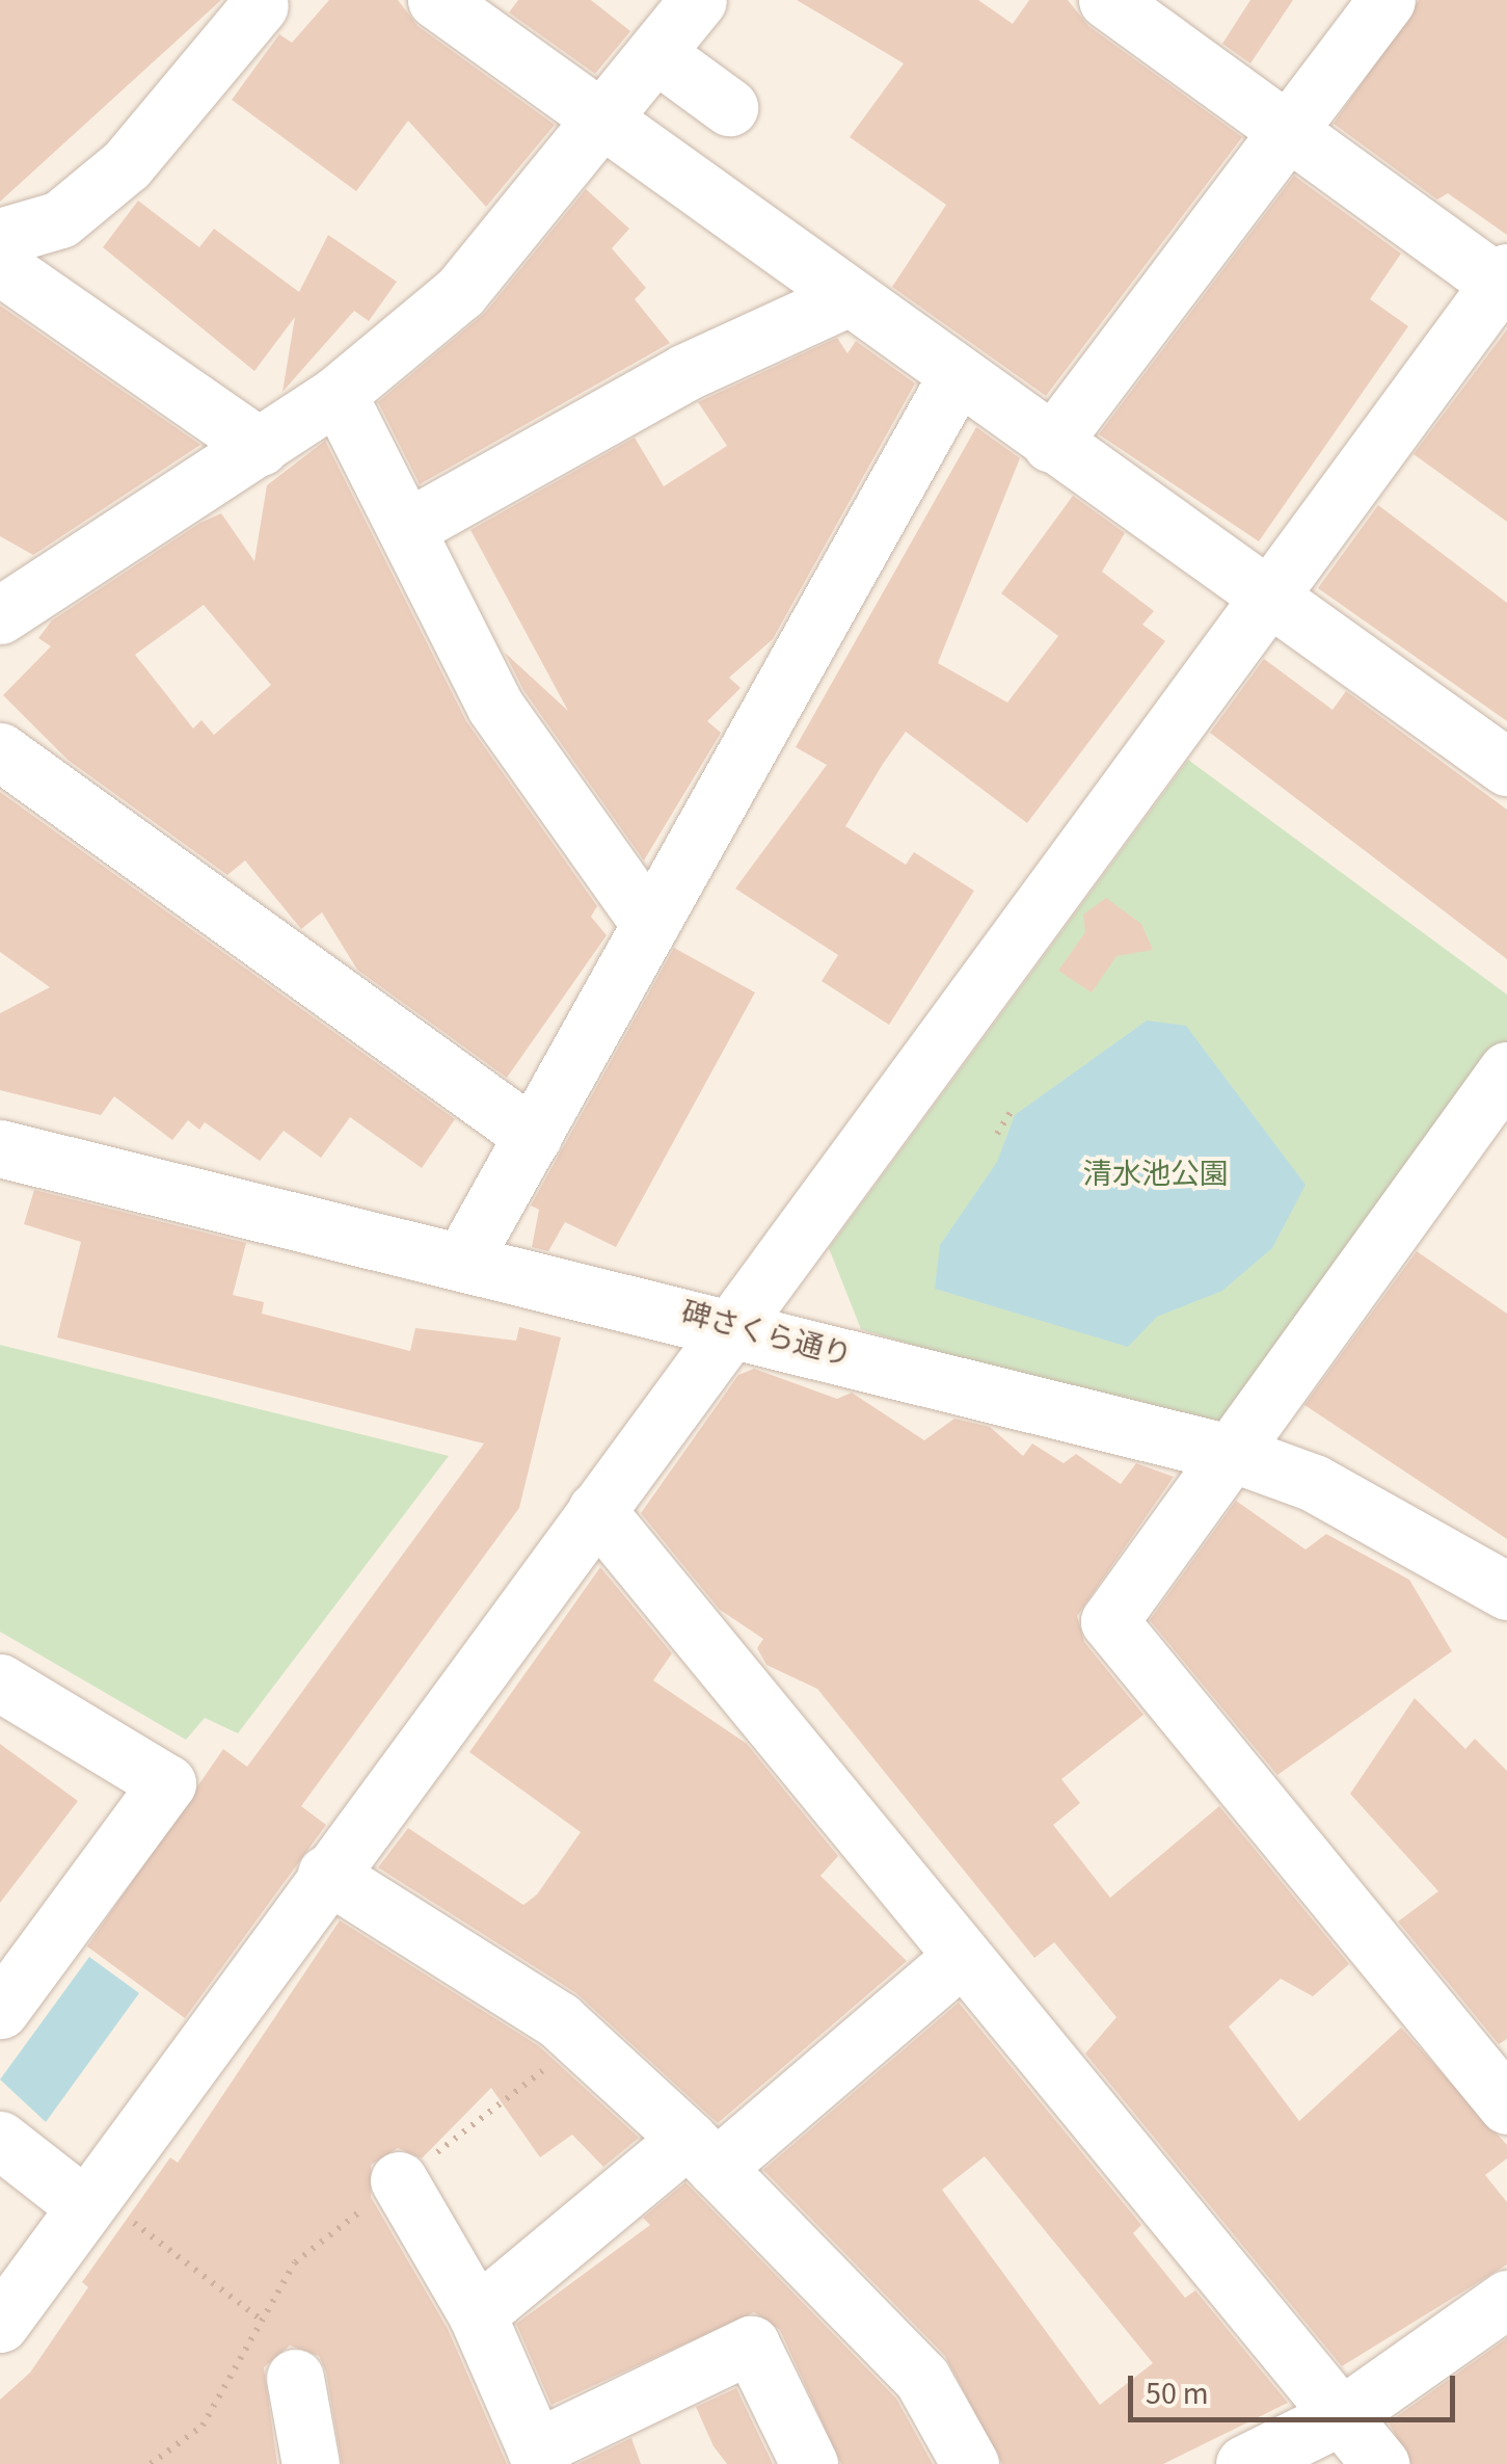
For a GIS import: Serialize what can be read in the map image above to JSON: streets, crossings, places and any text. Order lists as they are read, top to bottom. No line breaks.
{"streets":{"street":["碑さくら通り"]},"parks":["清水池公園"],"scale_bar":"50 m"}
